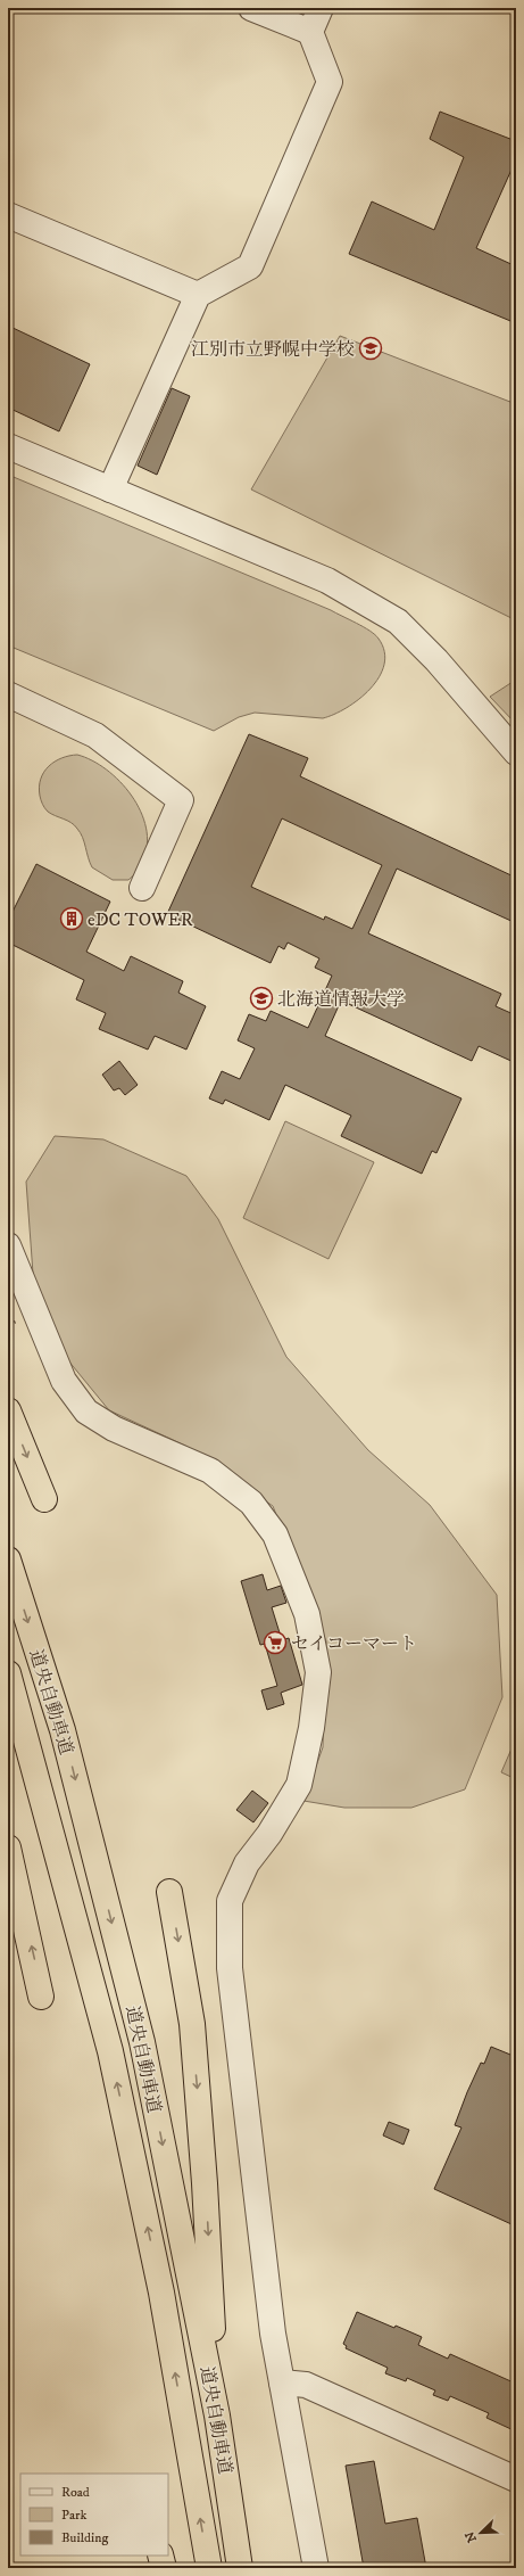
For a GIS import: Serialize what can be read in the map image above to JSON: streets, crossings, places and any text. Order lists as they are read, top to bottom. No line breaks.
{"streets":{"highway":["道央自動車道"]},"places":{"school or university":["江別市立野幌中学校","北海道情報大学"],"building":["eDC TOWER"],"supermarket":["セイコーマート"]},"legend":["Road","Park","Building"],"north":"bottom left"}
